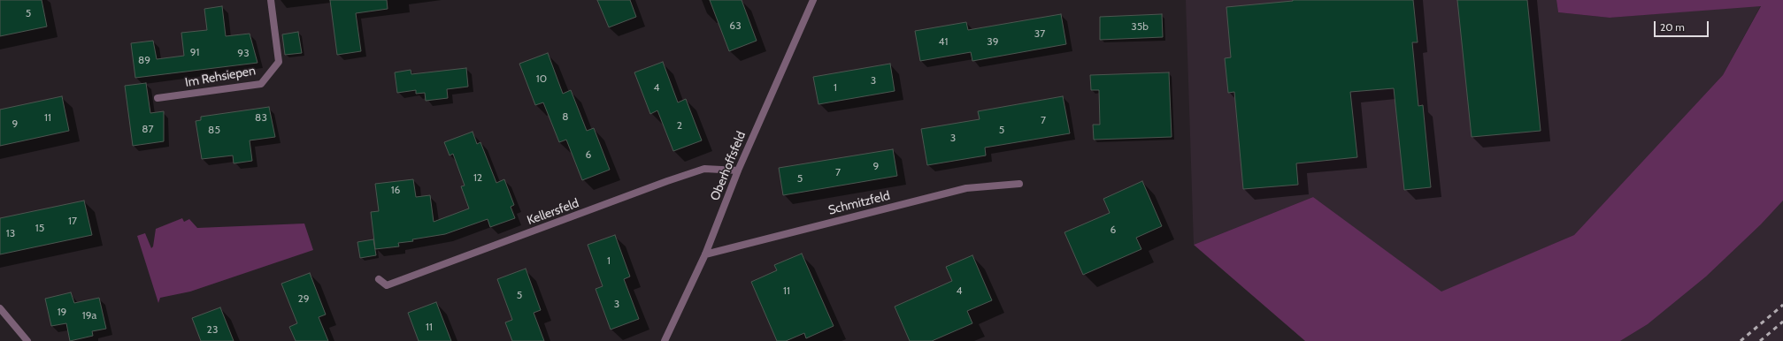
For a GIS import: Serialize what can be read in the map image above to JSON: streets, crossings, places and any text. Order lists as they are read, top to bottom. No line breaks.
{"streets":{"street":["Im Rehsiepen","Oberhoffsfeld","Schmitzfeld","Kellersfeld"]},"crossings":[["Oberhoffsfeld","Schmitzfeld"],["Oberhoffsfeld","Kellersfeld"]],"house_numbers":["5","63","35b","37","41","39","91","93","89","10","3","4","1","8","11","83","7","9","2","87","85","5","3","6","9","7","12","5","16","17","15","6","13","1","11","4","5","29","3","19","19a","11","23"],"scale_bar":"20 m"}
